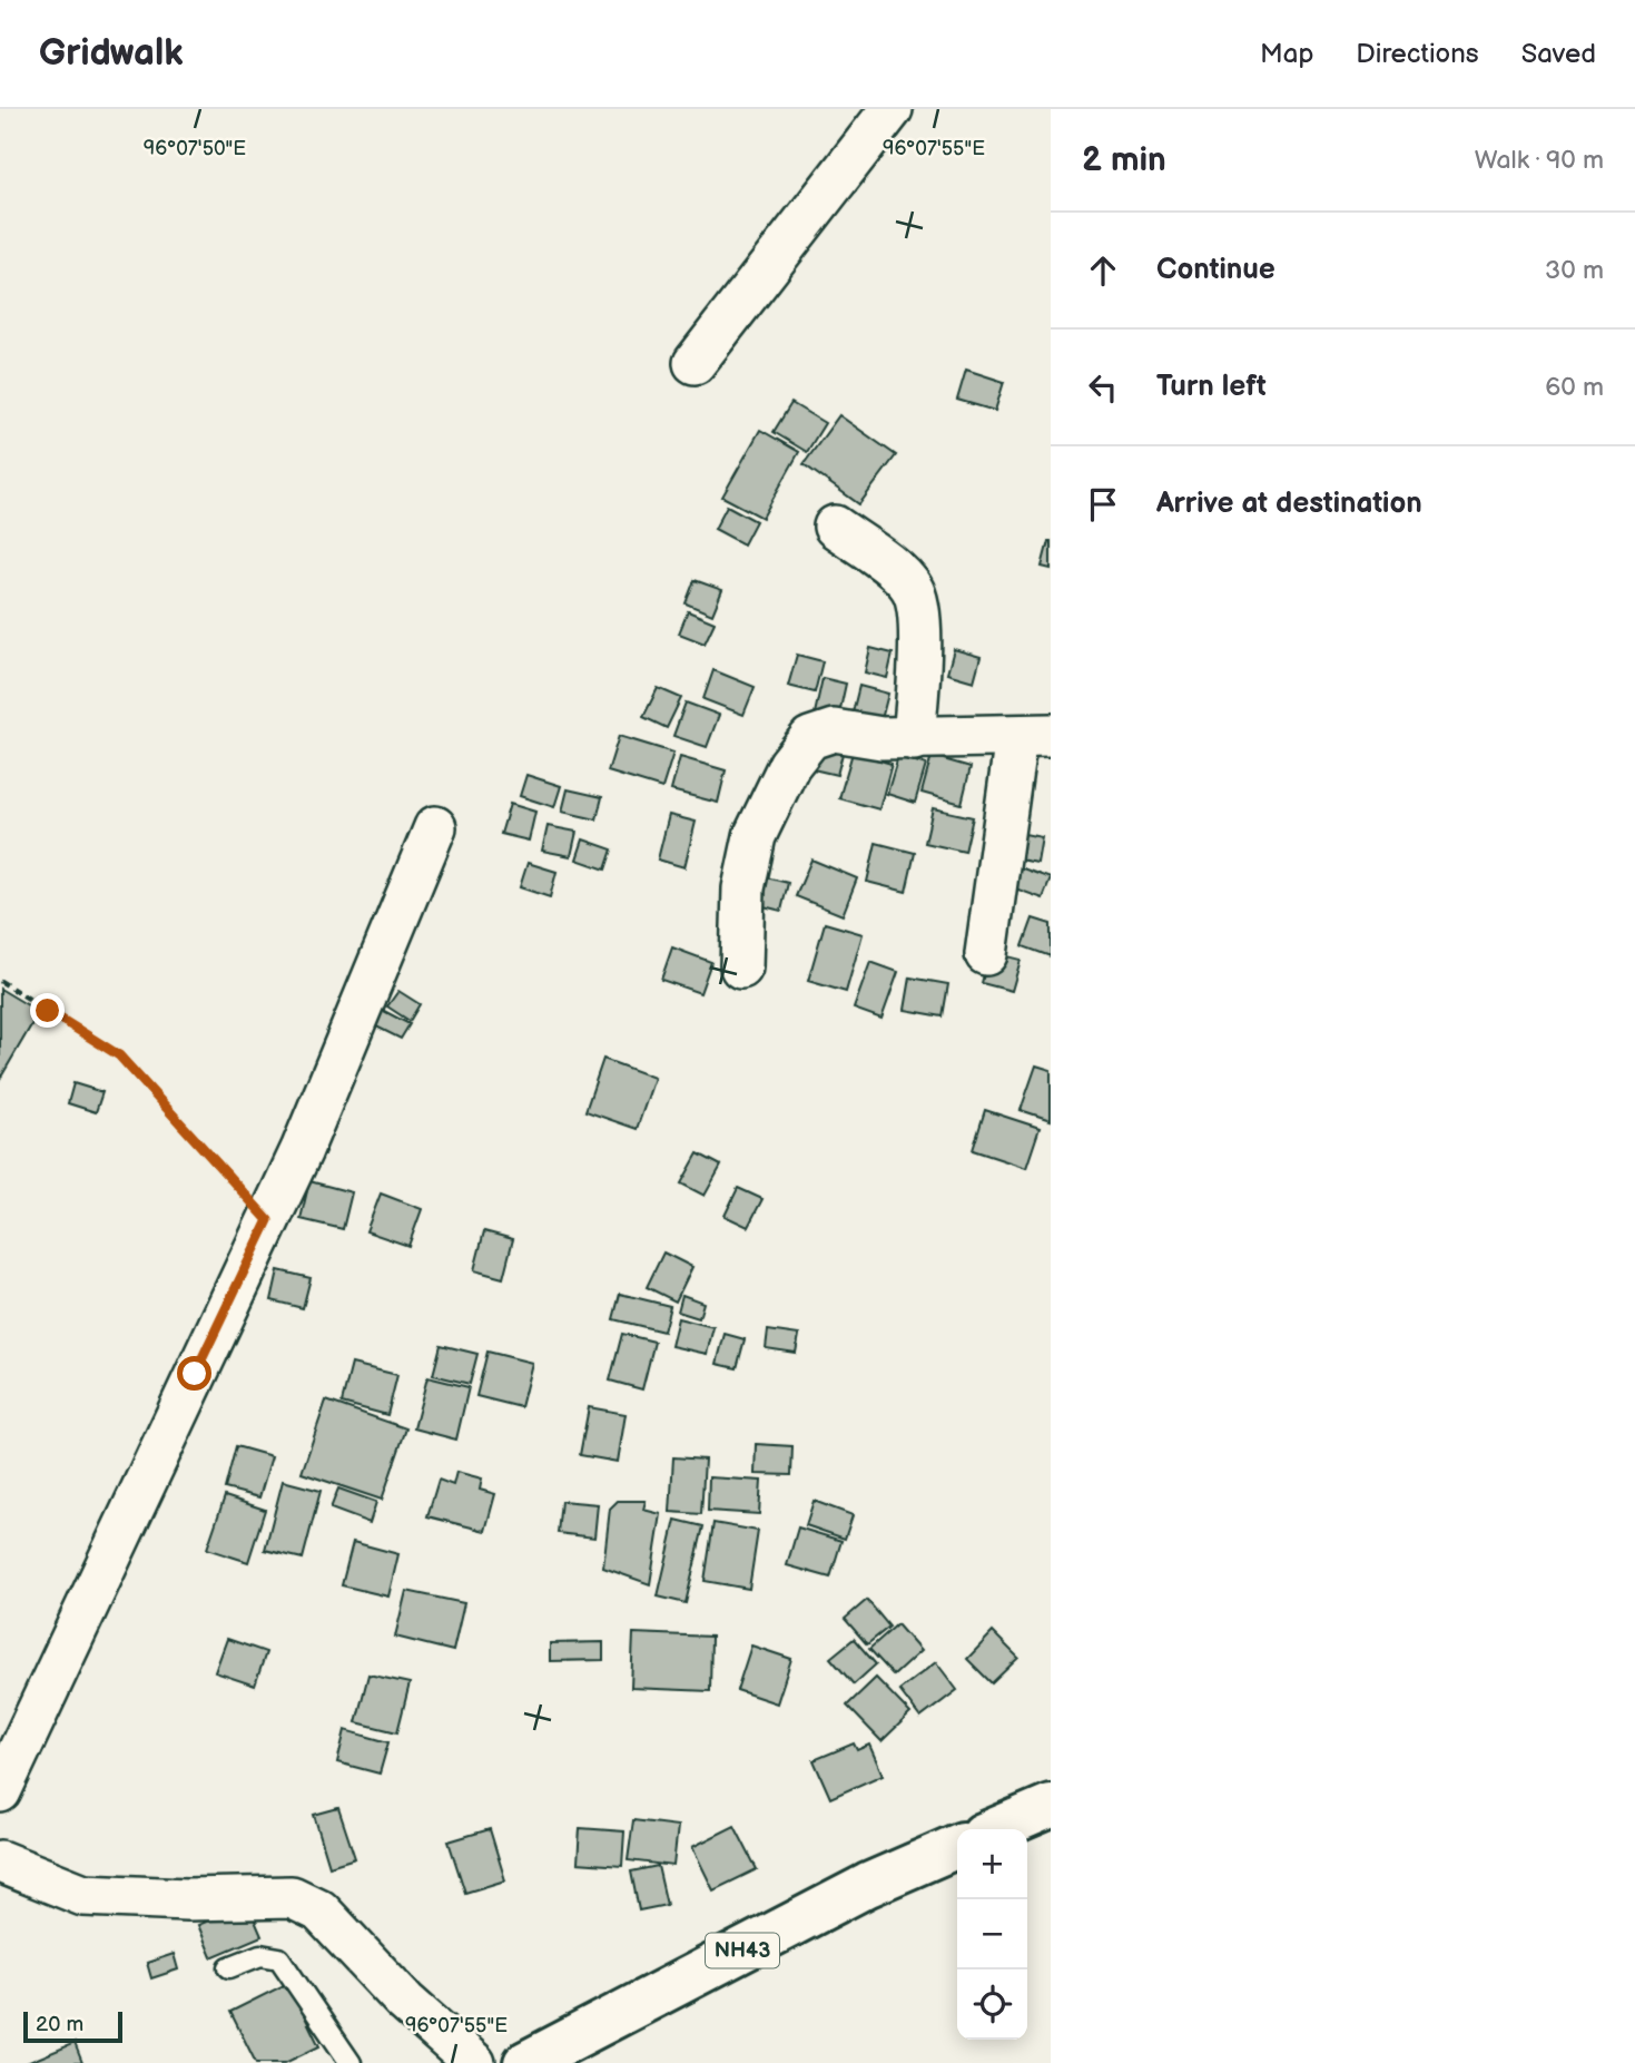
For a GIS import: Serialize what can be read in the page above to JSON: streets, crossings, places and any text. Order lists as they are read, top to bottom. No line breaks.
{"streets":{"highway":["NH43"]},"scale_bar":"20 m","page":{"header":"Gridwalk","nav":["Map","Directions","Saved"],"heading":["2 min","Walk · 90 m"],"list":[["Continue","30 m"],["Turn left","60 m"],"Arrive at destination"],"map_buttons":["+","−"],"scale":"20 m"},"coordinates":["96°07'55\"E","96°07'50\"E"]}
